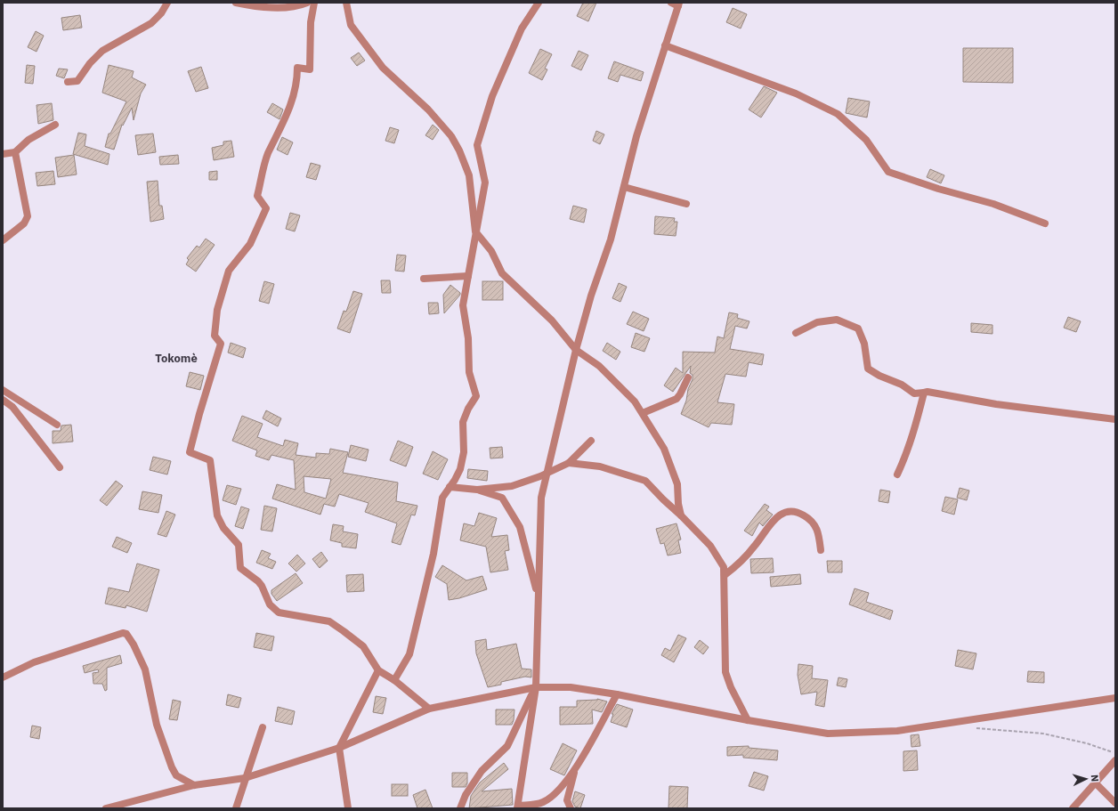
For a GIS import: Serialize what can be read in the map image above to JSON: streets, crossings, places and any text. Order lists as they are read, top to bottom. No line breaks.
{"districts":["Tokomè"],"north":"right"}
